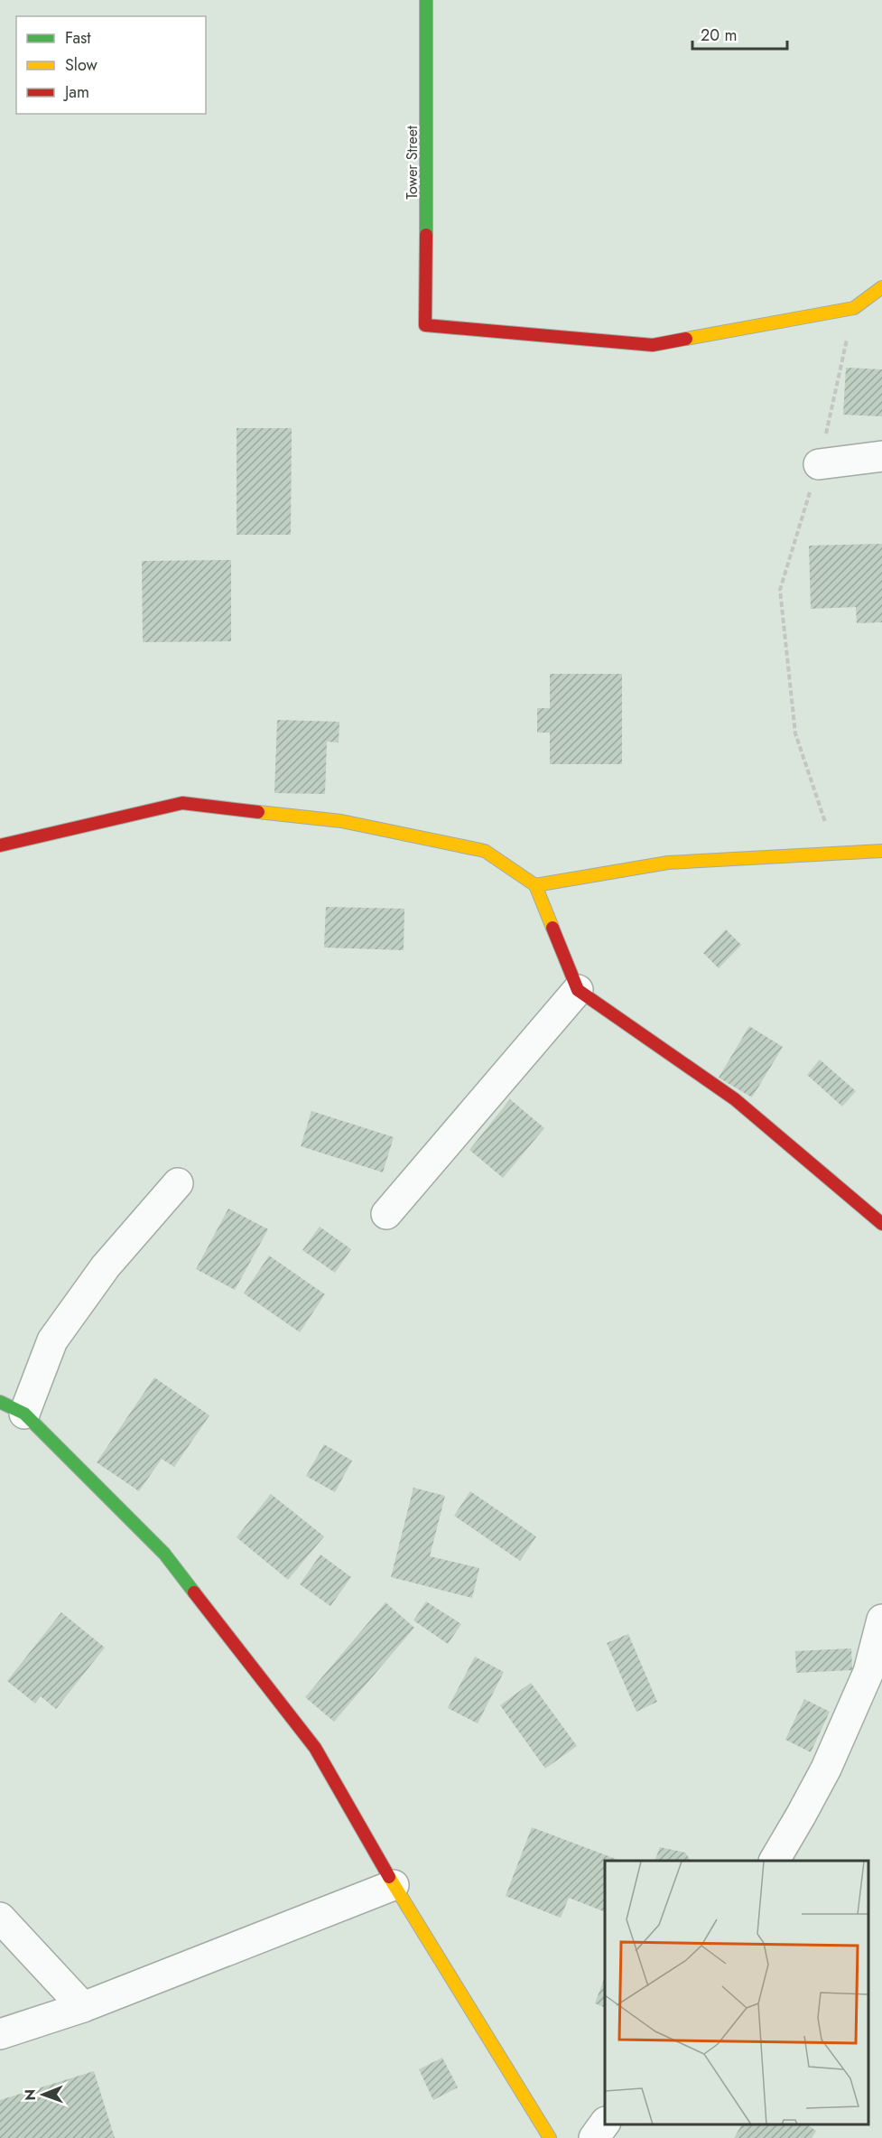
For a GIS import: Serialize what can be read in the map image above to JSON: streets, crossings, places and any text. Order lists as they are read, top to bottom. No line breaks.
{"streets":{"street":["Tower Street"]},"legend":["Fast","Slow","Jam"],"scale_bar":"20 m","north":"left"}
